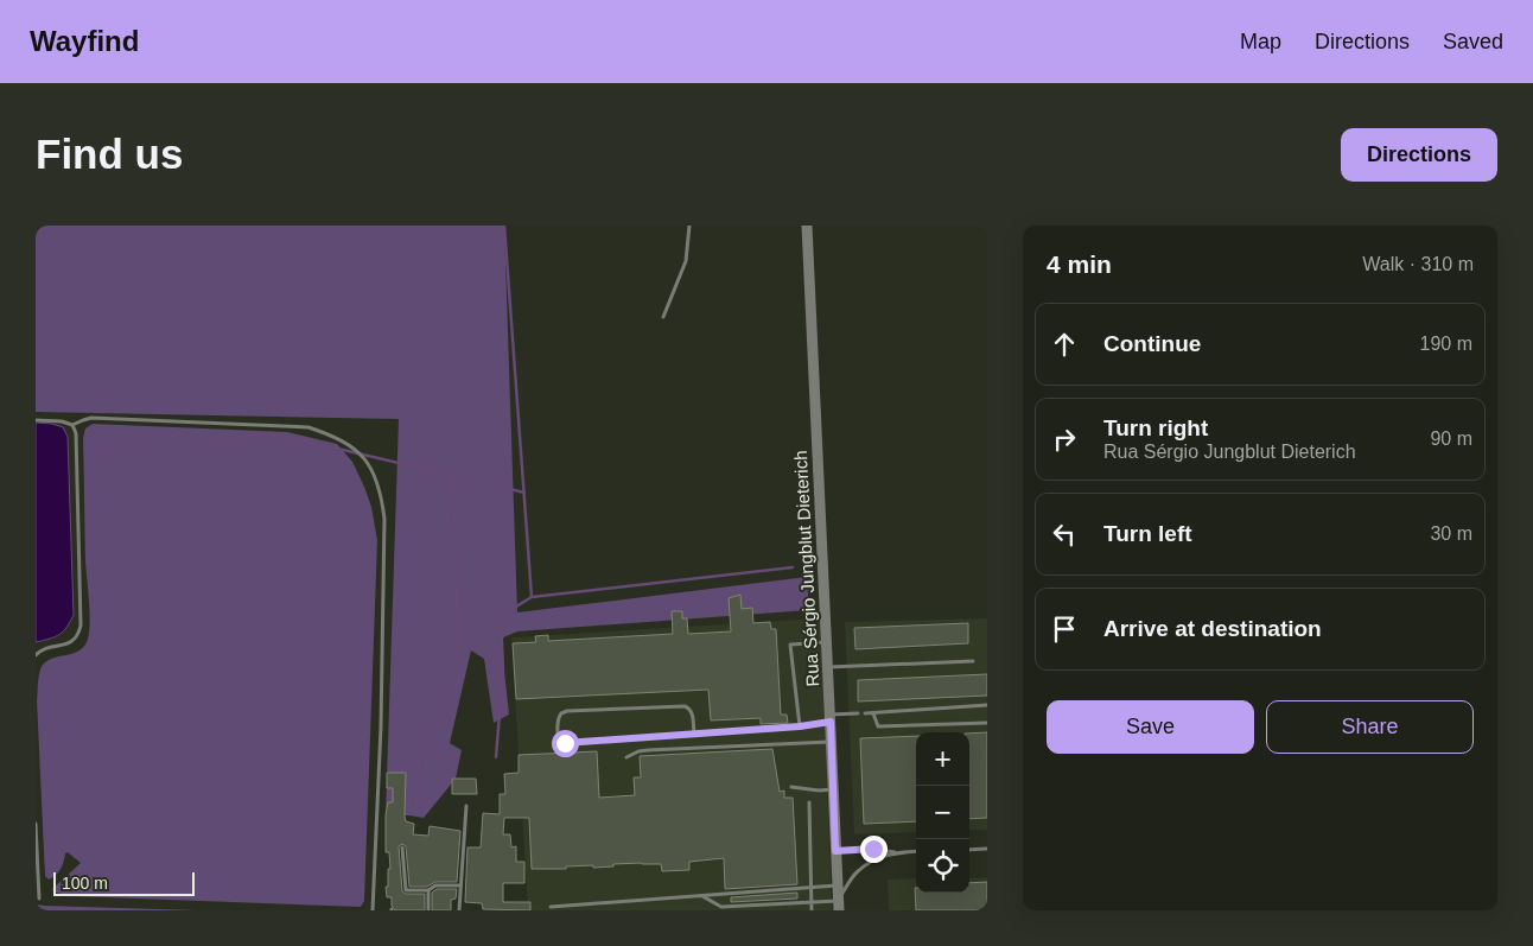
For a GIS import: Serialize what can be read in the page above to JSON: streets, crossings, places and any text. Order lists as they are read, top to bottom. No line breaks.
{"streets":{"street":["Rua Sérgio Jungblut Dieterich"]},"scale_bar":"100 m","page":{"header":"Wayfind","nav":["Map","Directions","Saved"],"buttons":["Directions",["Save","Share"]],"title":"Find us","heading":["4 min","Walk · 310 m"],"list":[["Continue","190 m"],["Turn right","Rua Sérgio Jungblut Dieterich","90 m"],["Turn left","30 m"],"Arrive at destination"],"map_buttons":["+","−"],"scale":"100 m"}}
